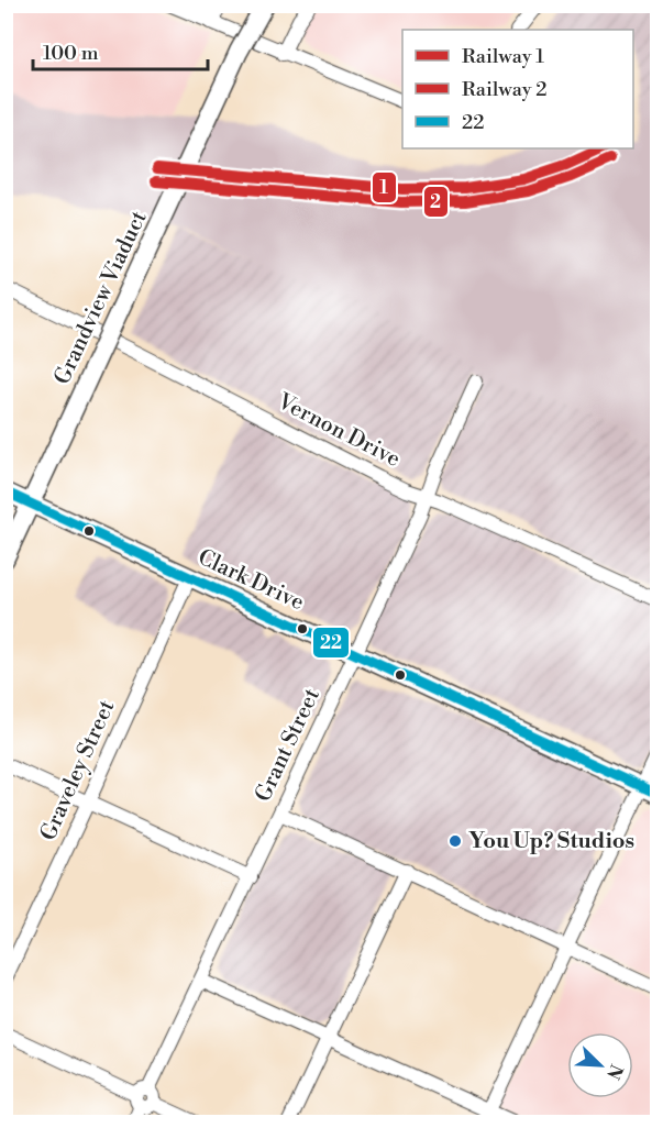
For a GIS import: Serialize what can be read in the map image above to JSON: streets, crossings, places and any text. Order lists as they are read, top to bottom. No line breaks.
{"streets":{"main road":["Grandview Viaduct","Clark Drive"],"street":["Vernon Drive","Grant Street","Graveley Street"]},"crossings":[["Grandview Viaduct","Clark Drive"],["Vernon Drive","Grant Street"],["Clark Drive","Grant Street"],["Clark Drive","Graveley Street"]],"places":["You Up? Studios"],"lines":["rail line 1","rail line 2","transit line 22"],"legend":["Railway 1","Railway 2","22"],"scale_bar":"100 m","north":"bottom right"}
